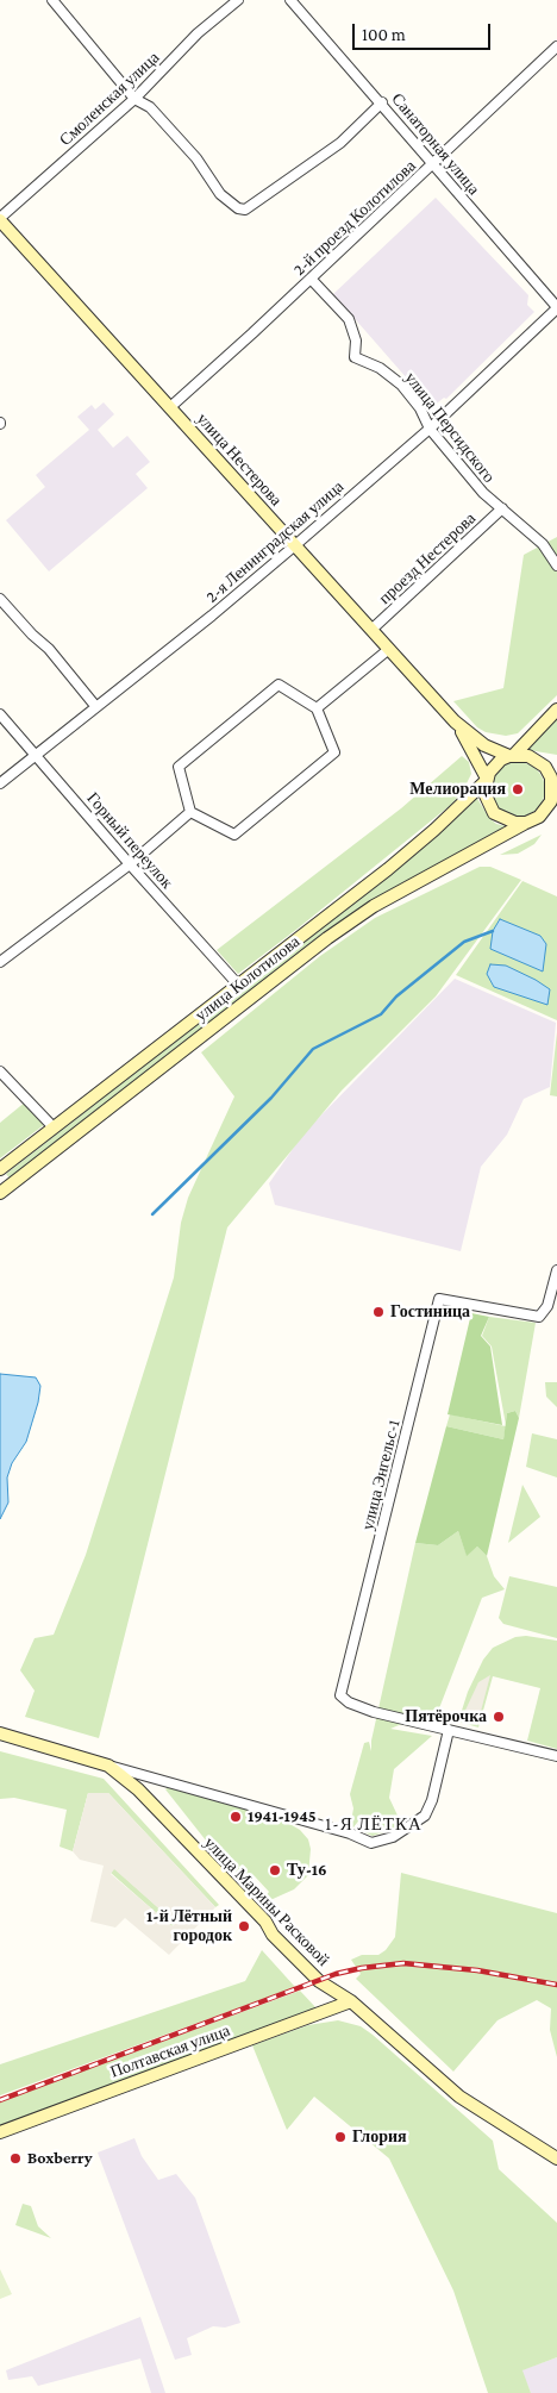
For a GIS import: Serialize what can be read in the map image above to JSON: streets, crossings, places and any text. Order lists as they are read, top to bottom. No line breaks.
{"streets":{"main road":["улица Нестерова","улица Колотилова","улица Марины Расковой","Полтавская улица"],"street":["Смоленская улица","Санаторная улица","2-й проезд Колотилова","улица Персидского","2-я Ленинградская улица","проезд Нестерова","Горный переулок","улица Энгельс-1"]},"crossings":[["Смоленская улица","улица Нестерова"],["Санаторная улица","2-й проезд Колотилова"],["Санаторная улица","2-я Ленинградская улица"],["2-й проезд Колотилова","улица Персидского"],["2-й проезд Колотилова","улица Нестерова"],["улица Персидского","2-я Ленинградская улица"],["улица Персидского","проезд Нестерова"],["улица Нестерова","2-я Ленинградская улица"],["улица Нестерова","проезд Нестерова"],["улица Нестерова","улица Колотилова"],["2-я Ленинградская улица","Горный переулок"],["Горный переулок","улица Колотилова"],["улица Марины Расковой","Полтавская улица"]],"districts":["1-Я ЛЁТКА"],"places":["Мелиорация","Гостиница","Пятёрочка","1941-1945","Ту-16","1-й Лётный городок","Глория","Boxberry"],"scale_bar":"100 m"}
